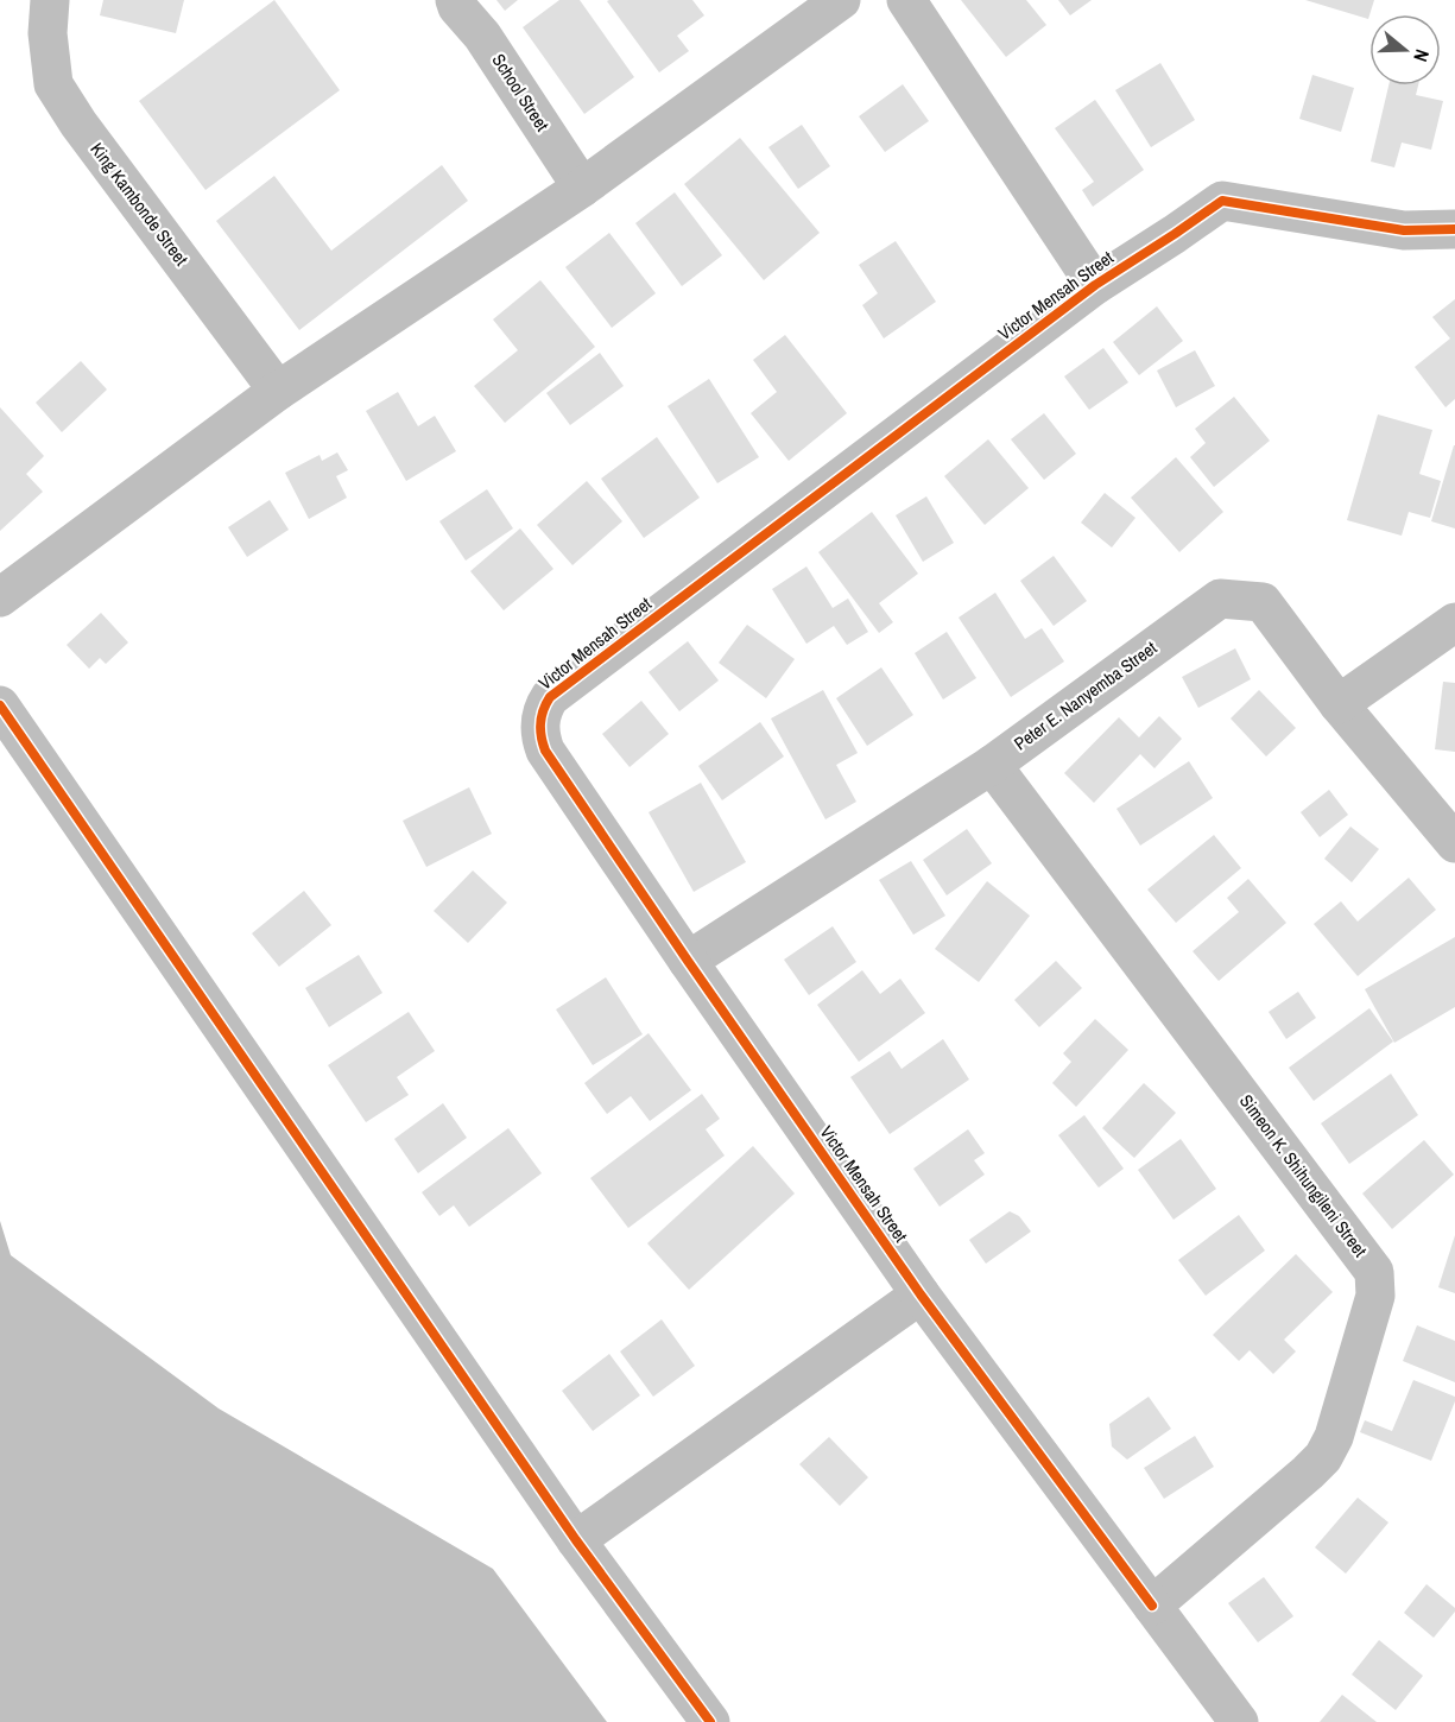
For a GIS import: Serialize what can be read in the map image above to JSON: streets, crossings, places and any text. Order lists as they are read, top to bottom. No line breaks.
{"streets":{"street":["School Street","King Kambonde Street","Victor Mensah Street","Peter E. Nanyemba Street","Simeon K. Shihungileni Street"]},"crossings":[["Victor Mensah Street","Peter E. Nanyemba Street"],["Victor Mensah Street","Simeon K. Shihungileni Street"],["Peter E. Nanyemba Street","Simeon K. Shihungileni Street"]],"north":"right"}
